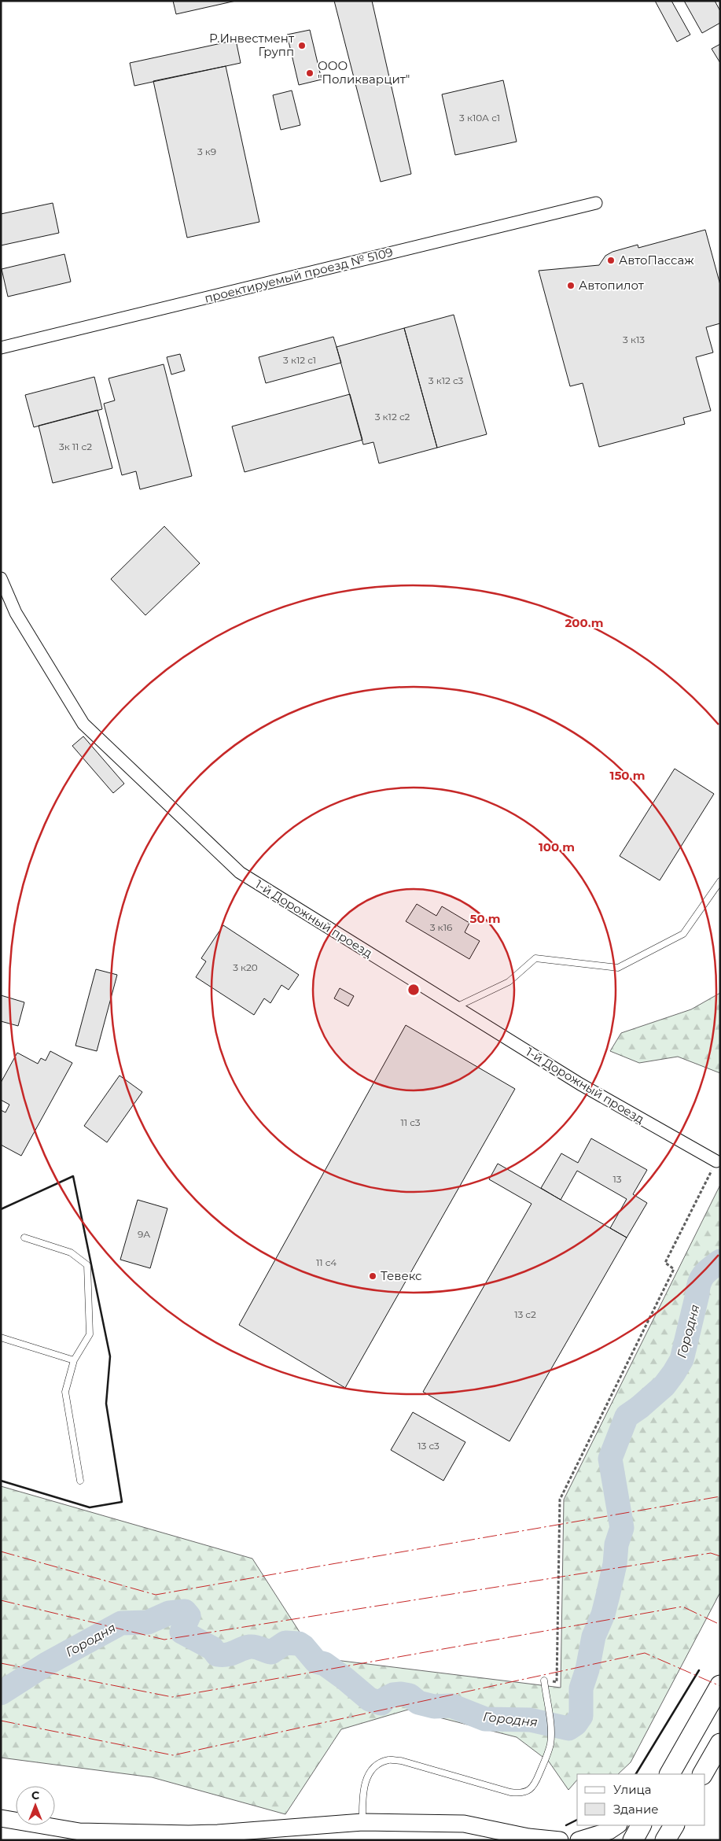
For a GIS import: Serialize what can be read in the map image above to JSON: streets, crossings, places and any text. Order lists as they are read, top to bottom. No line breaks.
{"streets":{"street":["проектируемый проезд № 5109","1-й Дорожный проезд"]},"water":["Городня"],"places":["Р.Инвестмент Групп","ООО \"Поликварцит\"","АвтоПассаж","Автопилот","Тевекс"],"house_numbers":["3 к10А с1","3 к9","3 к13","3 к12 с1","3 к12 с3","3 к12 с2","3к 11 с2","3 к16","3 к20","11 с3","13","9А","11 с4","13 с2","13 с3"],"legend":["Улица","Здание"],"north":"top","rings":["200 m","150 m","100 m","50 m"]}
